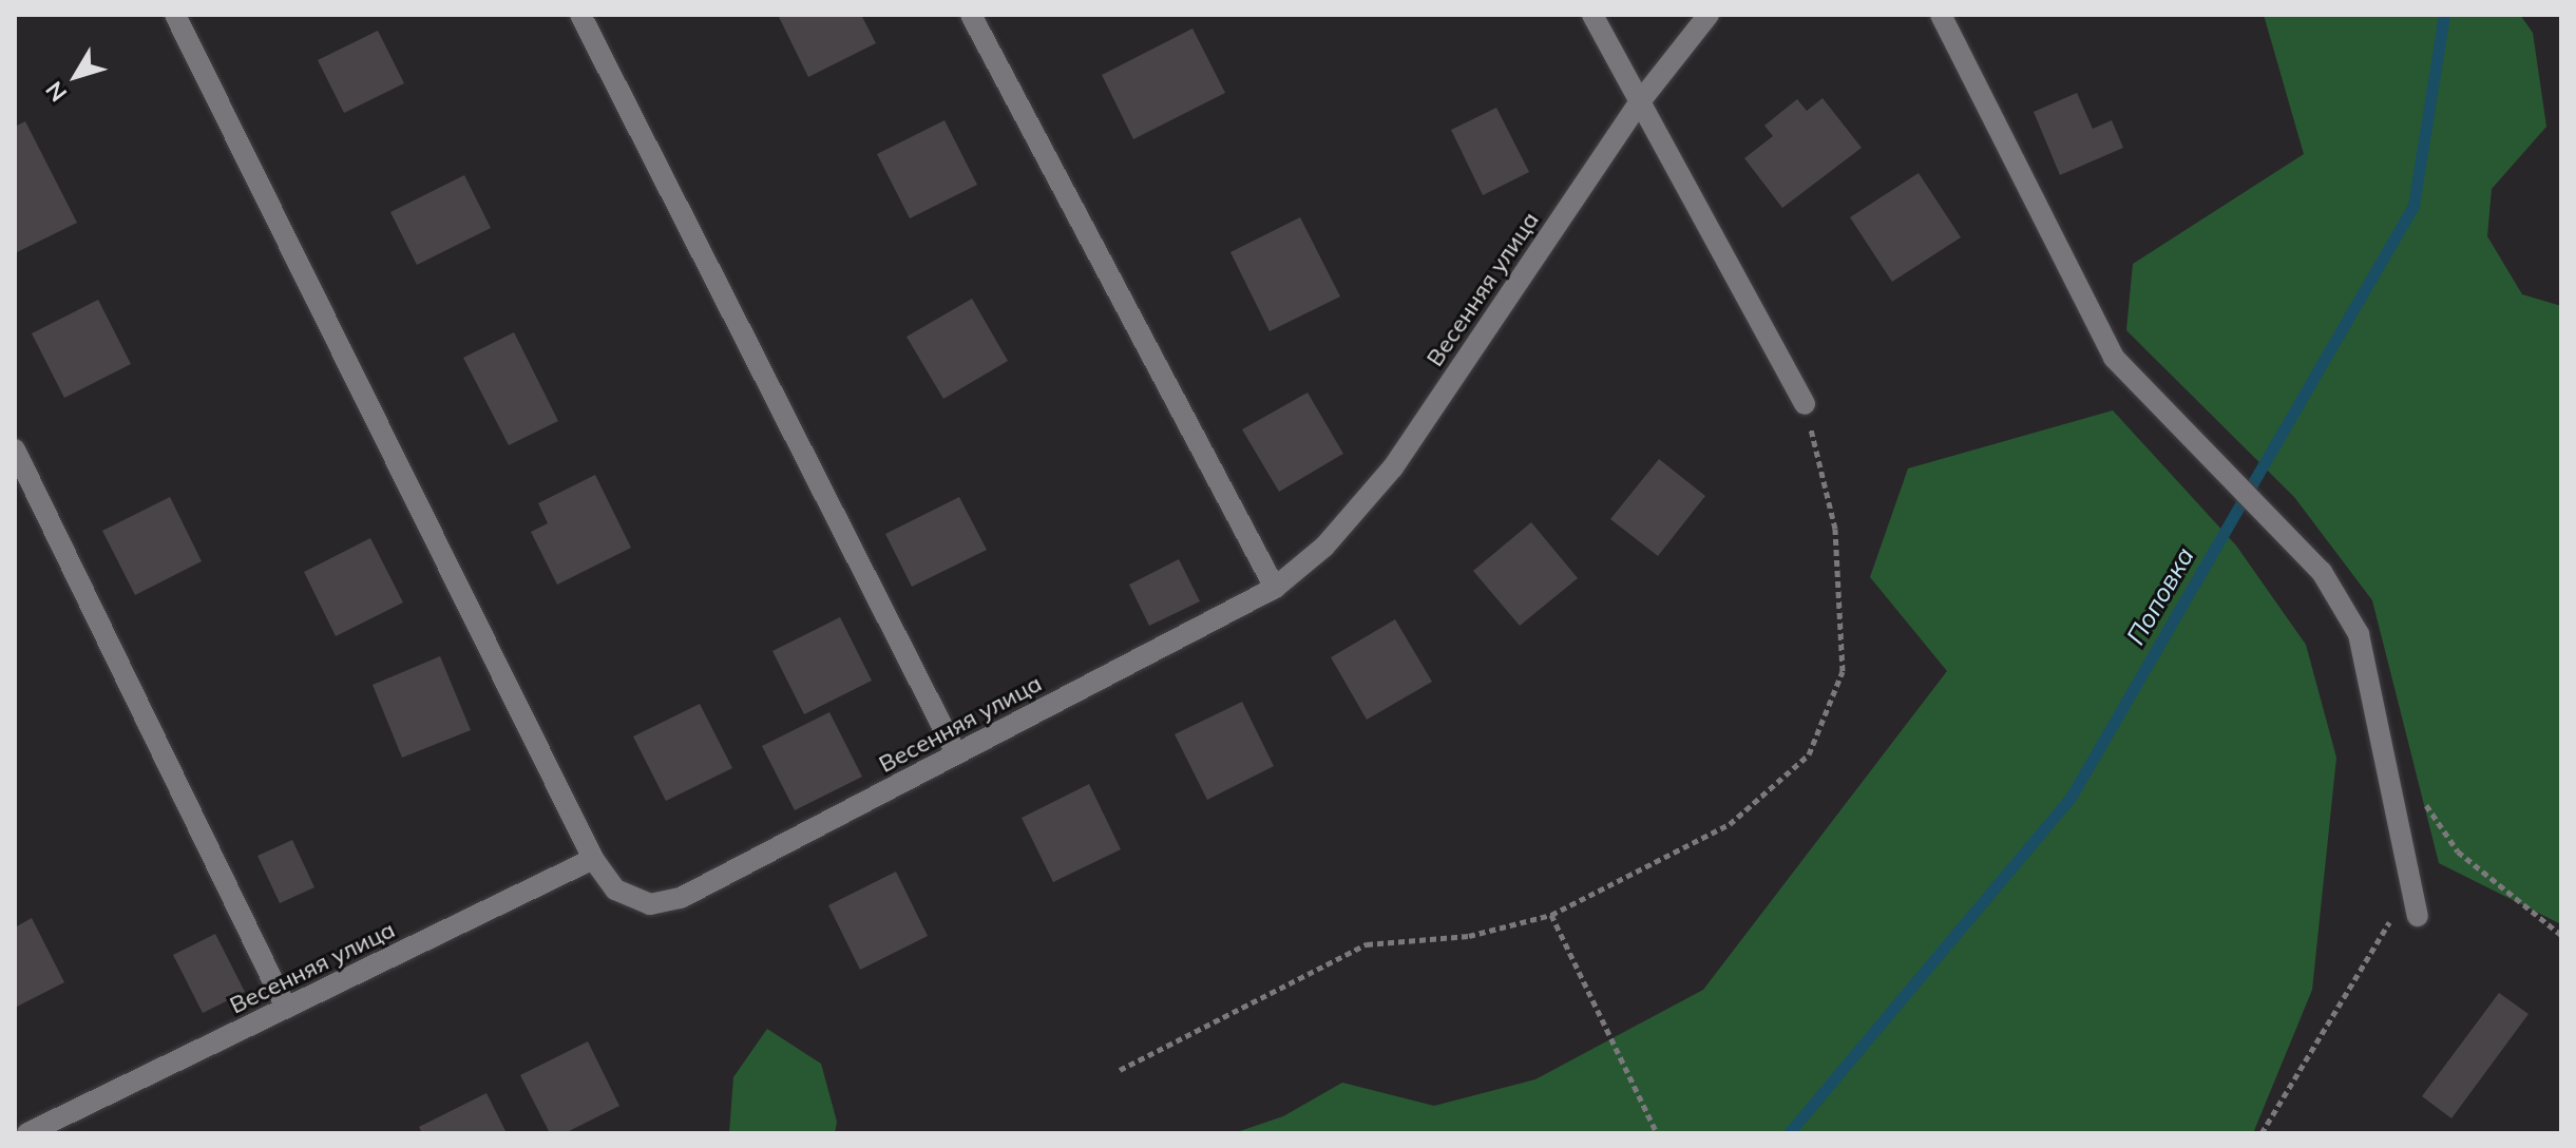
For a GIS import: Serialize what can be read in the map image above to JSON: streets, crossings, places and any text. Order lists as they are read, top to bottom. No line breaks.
{"streets":{"street":["Весенняя улица"]},"water":["Поповка"],"north":"bottom left"}
